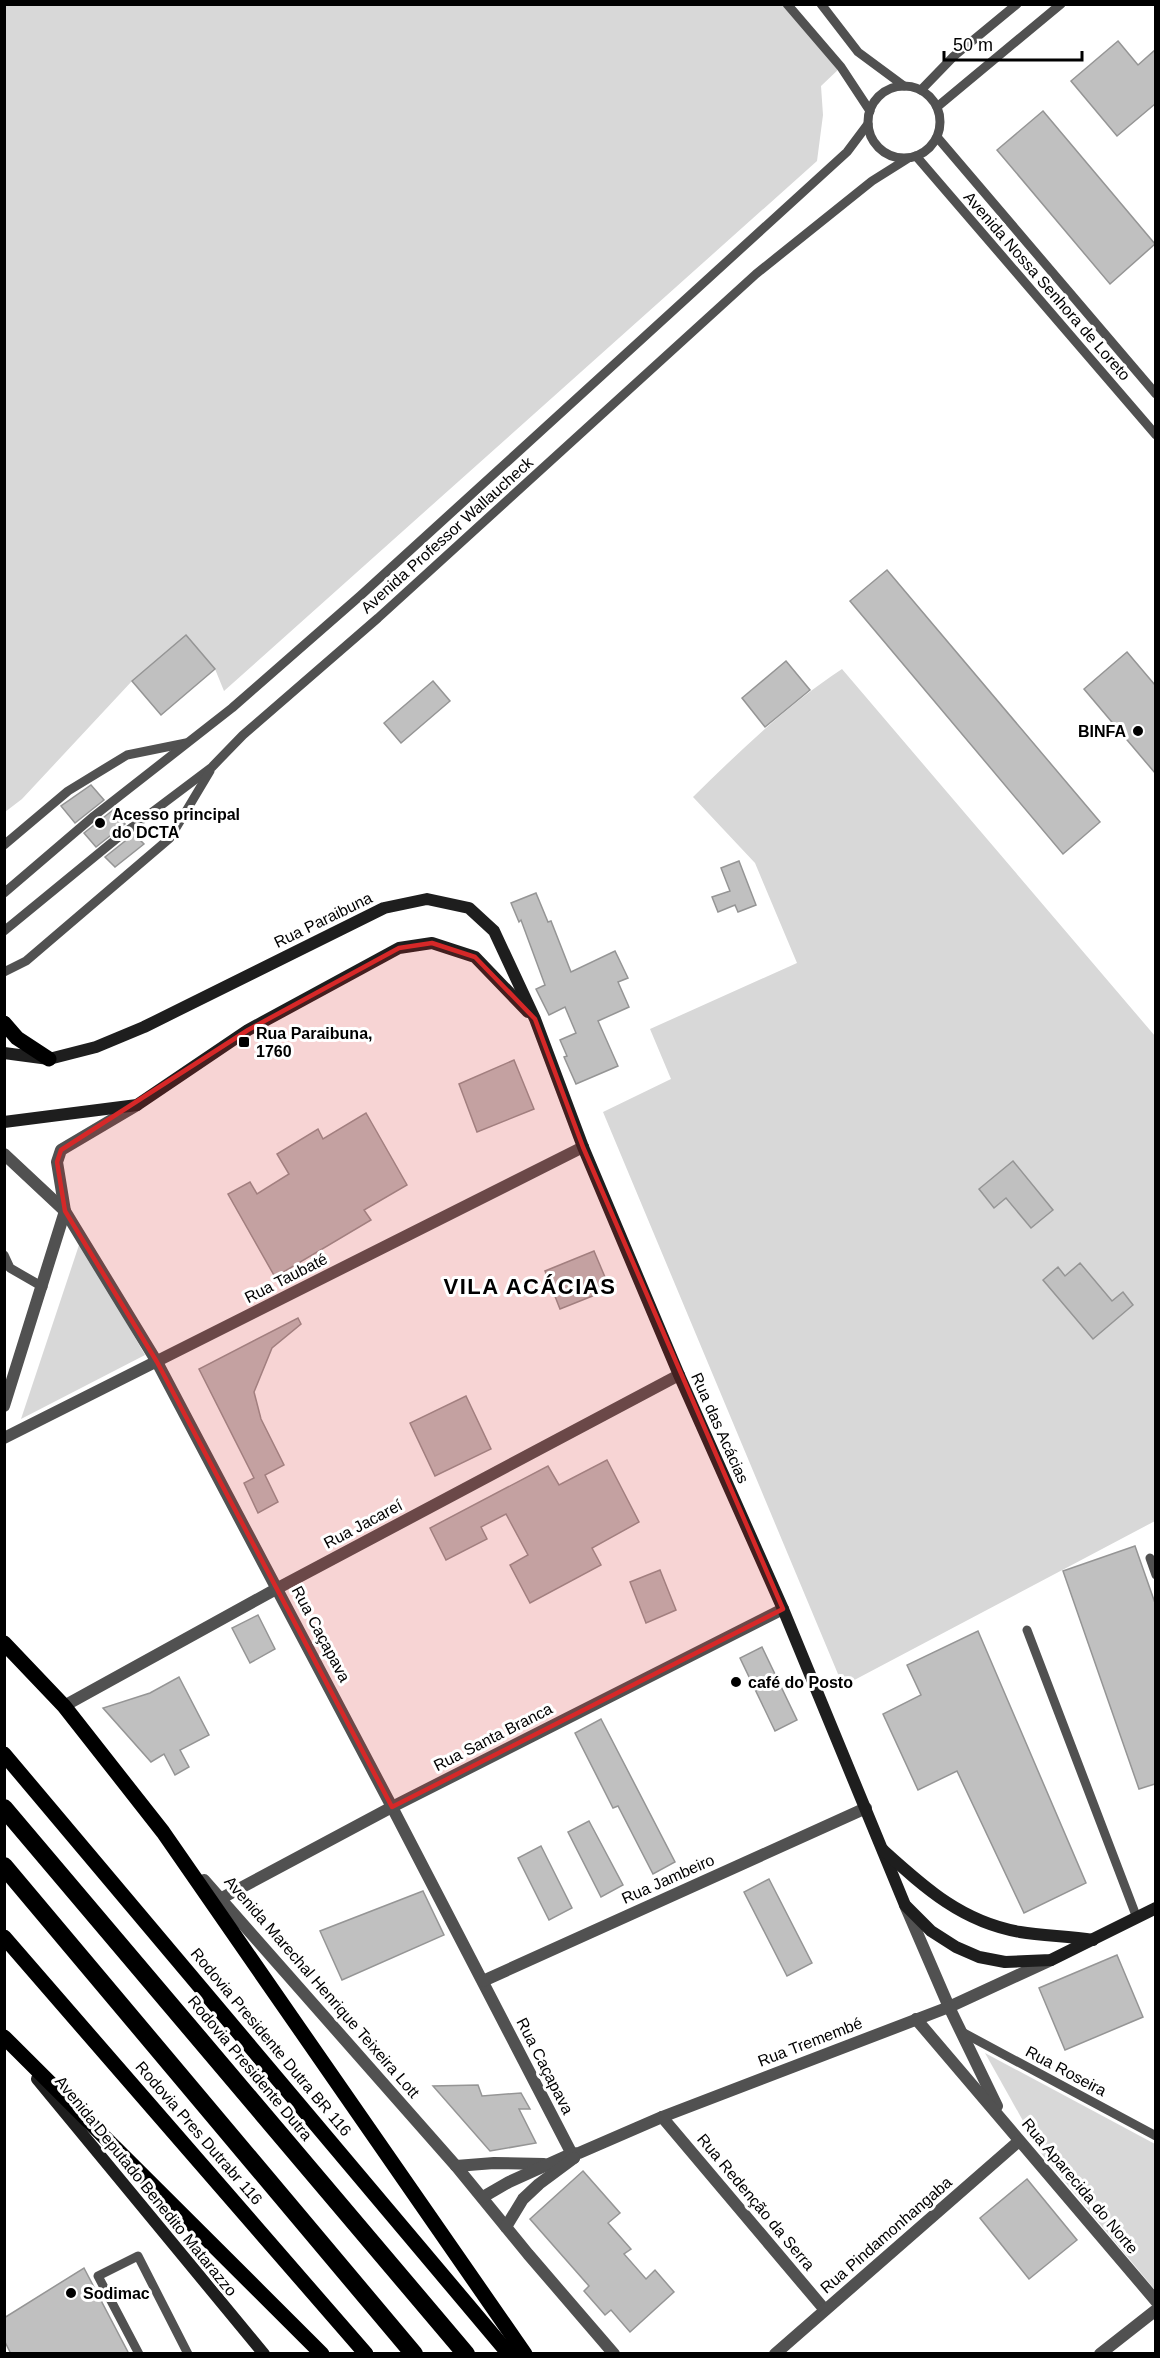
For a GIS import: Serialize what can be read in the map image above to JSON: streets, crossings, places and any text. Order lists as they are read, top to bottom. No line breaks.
{"streets":{"highway":["Rodovia Presidente Dutra"],"main road":["Rua Paraibuna","Rua das Acácias","Avenida Marechal Henrique Teixeira Lott","Rodovia Presidente Dutra BR 116","Rodovia Pres Dutrabr 116","Avenida Deputado Benedito Matarazzo"],"street":["Rua Taubaté","Rua Jacareí","Rua Caçapava","Rua Santa Branca","Rua Jambeiro","Rua Tremembé","Rua Aparecida do Norte","Rua Redenção da Serra","Rua Pindamonhangaba"],"lane":["Avenida Nossa Senhora de Loreto","Avenida Professor Wallaucheck","Rua Roseira"]},"crossings":[["Avenida Nossa Senhora de Loreto","Avenida Professor Wallaucheck"],["Rua Paraibuna","Rua das Acácias"],["Rua Taubaté","Rua das Acácias"],["Rua Taubaté","Rua Caçapava"],["Rua das Acácias","Rua Jacareí"],["Rua das Acácias","Rua Santa Branca"],["Rua das Acácias","Rua Jambeiro"],["Rua das Acácias","Rua Tremembé"],["Rua das Acácias","Rua Aparecida do Norte"],["Rua Jacareí","Rua Caçapava"],["Rua Jacareí","Avenida Marechal Henrique Teixeira Lott"],["Rua Caçapava","Rua Santa Branca"],["Rua Caçapava","Rua Jambeiro"],["Rua Caçapava","Rua Tremembé"],["Rua Santa Branca","Avenida Marechal Henrique Teixeira Lott"],["Avenida Marechal Henrique Teixeira Lott","Rua Tremembé"],["Rua Tremembé","Rua Aparecida do Norte"],["Rua Tremembé","Rua Redenção da Serra"],["Rua Roseira","Rua Aparecida do Norte"],["Rua Aparecida do Norte","Rua Pindamonhangaba"],["Rua Redenção da Serra","Rua Pindamonhangaba"]],"districts":["VILA ACÁCIAS"],"places":{"other":["BINFA","Acesso principal do DCTA","café do Posto","Sodimac"],"transit":["Rua Paraibuna, 1760"]},"scale_bar":"50 m"}
